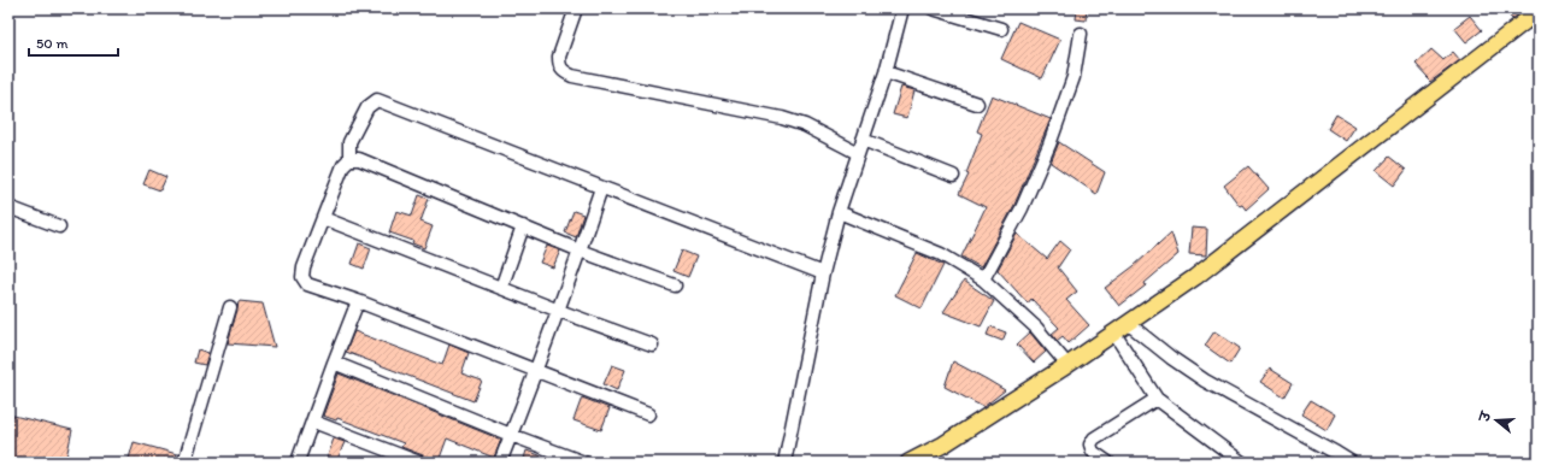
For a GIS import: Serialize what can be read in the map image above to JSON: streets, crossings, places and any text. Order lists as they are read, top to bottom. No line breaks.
{"scale_bar":"50 m","north":"left"}
